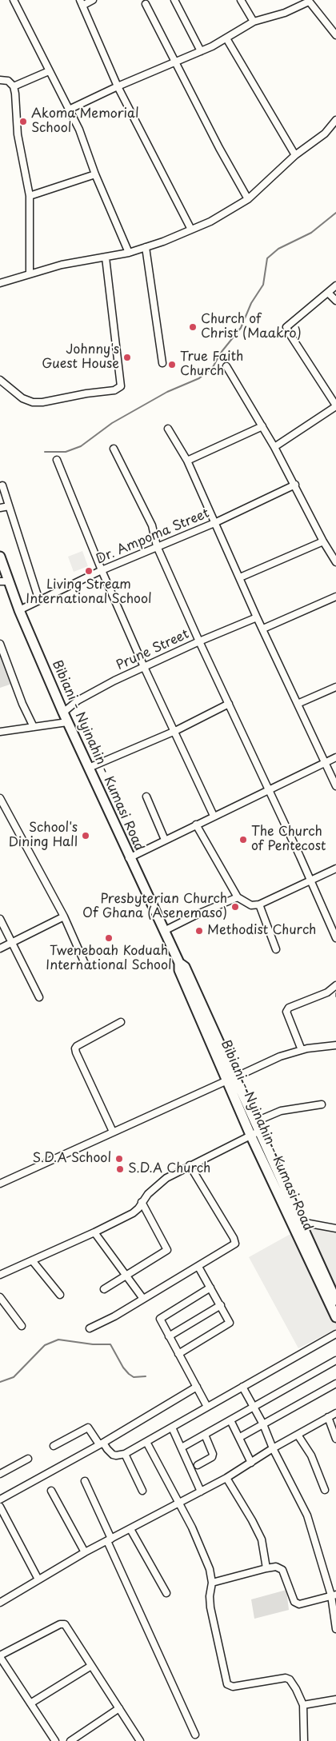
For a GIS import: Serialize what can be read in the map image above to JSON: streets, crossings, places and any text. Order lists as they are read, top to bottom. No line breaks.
{"streets":{"main road":["Bibiani - Nyinahin - Kumasi Road"],"street":["Dr. Ampoma Street","Prune Street"]},"crossings":[["Dr. Ampoma Street","Bibiani - Nyinahin - Kumasi Road"],["Prune Street","Bibiani - Nyinahin - Kumasi Road"]],"places":["Akoma Memorial School","Church of Christ (Maakro)","Johnny's Guest House","True Faith Church","Living Stream International School","School's Dining Hall","The Church of Pentecost","Presbyterian Church Of Ghana (Asenemaso)","Methodist Church","Tweneboah Koduah International School","S.D.A School","S.D.A Church"]}
